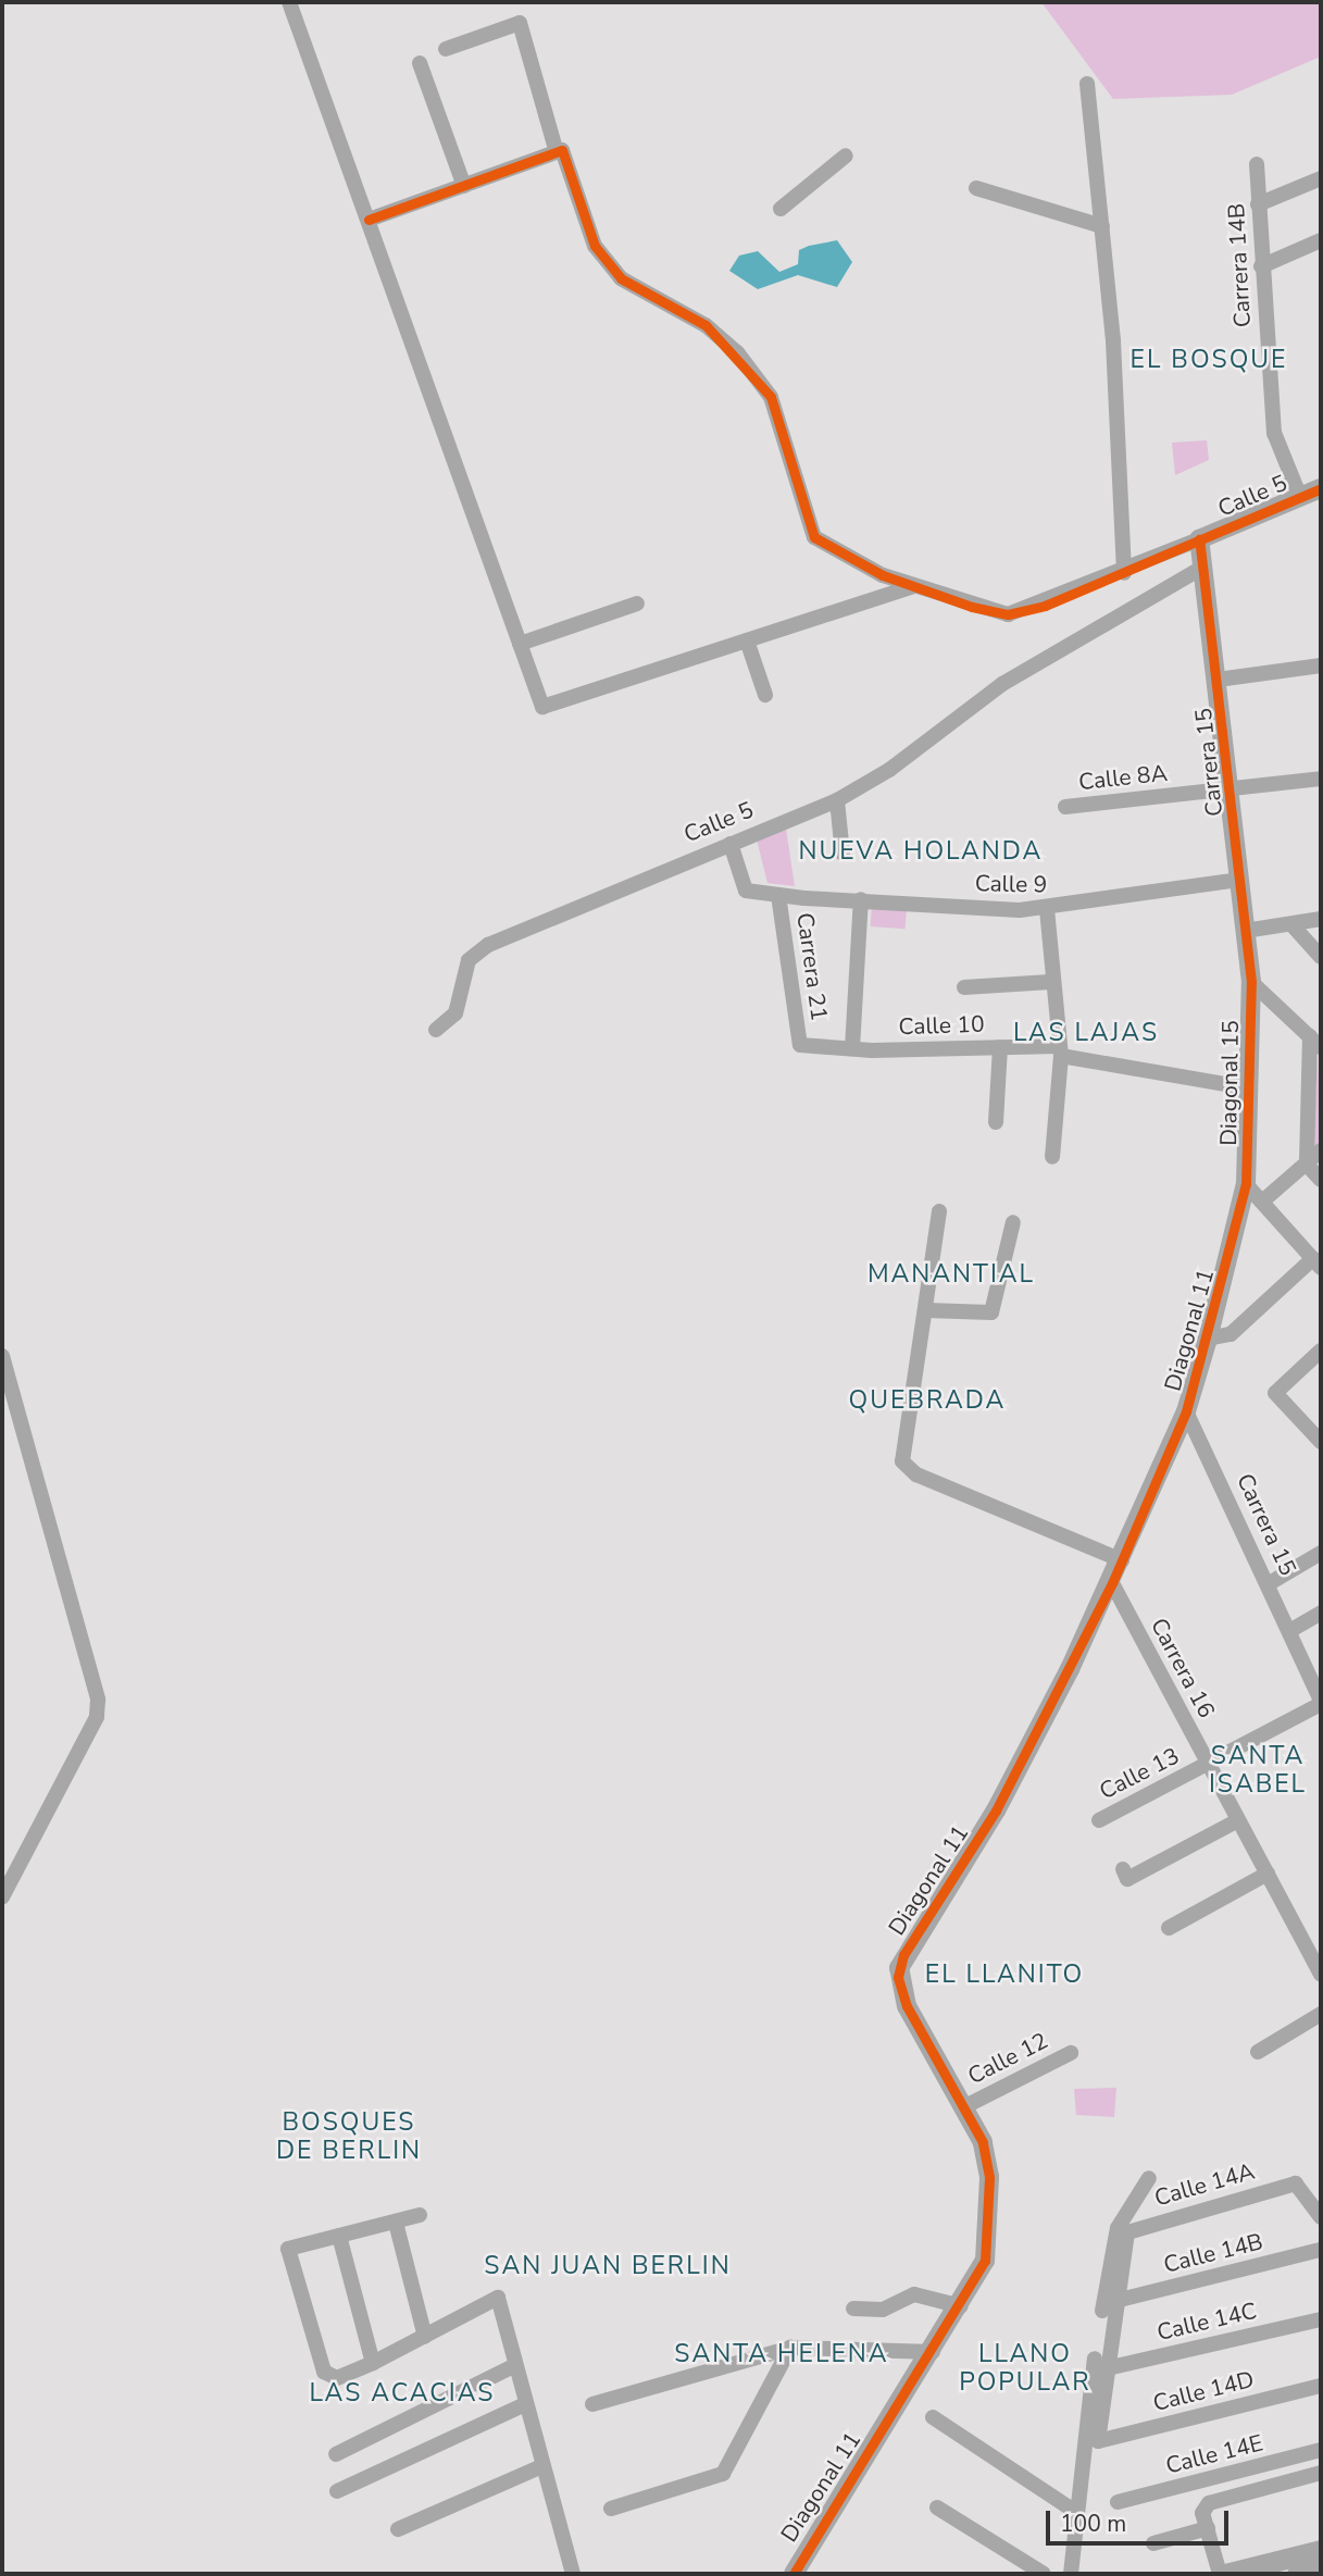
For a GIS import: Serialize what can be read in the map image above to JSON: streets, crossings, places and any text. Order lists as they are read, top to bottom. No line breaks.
{"streets":{"street":["Carrera 14B","Calle 5","Carrera 15","Calle 8A","Calle 9","Carrera 21","Calle 10","Diagonal 15","Diagonal 11","Carrera 16","Calle 13","Calle 12","Calle 14A","Calle 14B","Calle 14C","Calle 14D","Calle 14E"]},"crossings":[["Carrera 14B","Calle 5"],["Calle 5","Carrera 15"],["Calle 5","Calle 9"],["Carrera 15","Calle 8A"],["Carrera 15","Calle 9"],["Carrera 15","Diagonal 15"],["Carrera 15","Diagonal 11"],["Carrera 15","Calle 13"],["Calle 9","Carrera 21"],["Carrera 21","Calle 10"],["Calle 10","Diagonal 15"],["Diagonal 15","Diagonal 11"],["Diagonal 11","Carrera 16"],["Diagonal 11","Calle 12"],["Carrera 16","Calle 13"],["Calle 14A","Calle 14B"],["Calle 14C","Calle 14D"]],"districts":["EL BOSQUE","NUEVA HOLANDA","LAS LAJAS","MANANTIAL","QUEBRADA","SANTA ISABEL","EL LLANITO","BOSQUES DE BERLIN","SAN JUAN BERLIN","SANTA HELENA","LLANO POPULAR","LAS ACACIAS"],"scale_bar":"100 m"}
